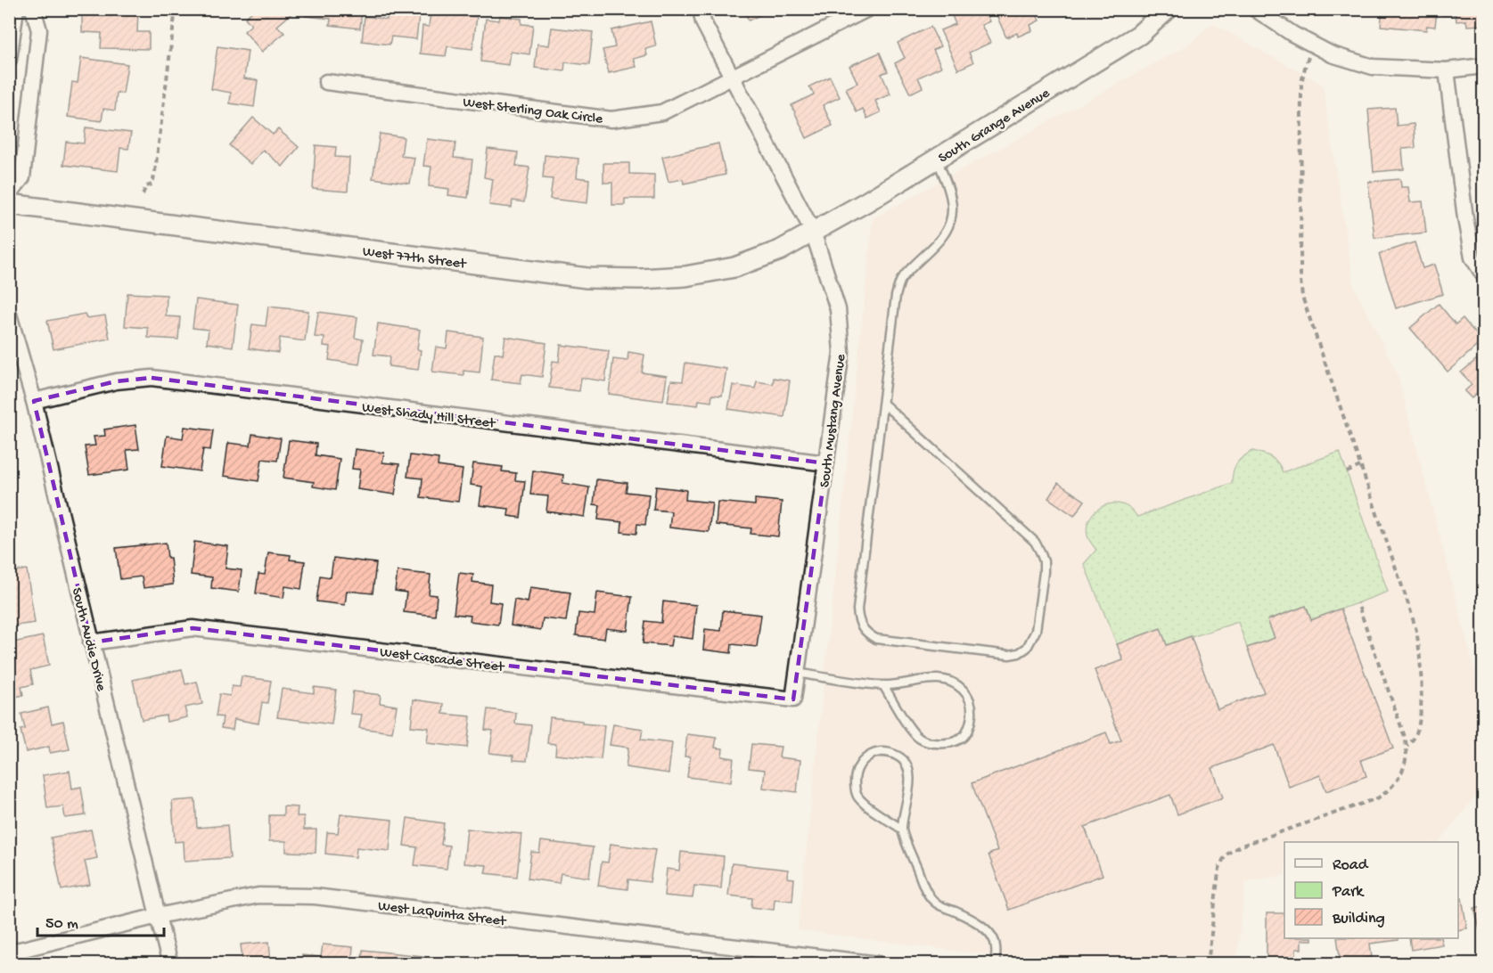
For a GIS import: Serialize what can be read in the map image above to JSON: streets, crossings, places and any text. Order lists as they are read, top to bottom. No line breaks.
{"streets":{"street":["West Sterling Oak Circle","South Grange Avenue","West 77th Street","West Shady Hill Street","South Mustang Avenue","South Audie Drive","West Cascade Street","West LaQuinta Street"]},"crossings":[["West Sterling Oak Circle","South Mustang Avenue"],["South Grange Avenue","West 77th Street"],["South Grange Avenue","South Mustang Avenue"],["West 77th Street","South Mustang Avenue"],["West Shady Hill Street","South Mustang Avenue"],["West Shady Hill Street","South Audie Drive"],["South Mustang Avenue","West Cascade Street"],["South Audie Drive","West Cascade Street"],["South Audie Drive","West LaQuinta Street"]],"legend":["Road","Park","Building"],"scale_bar":"50 m"}
